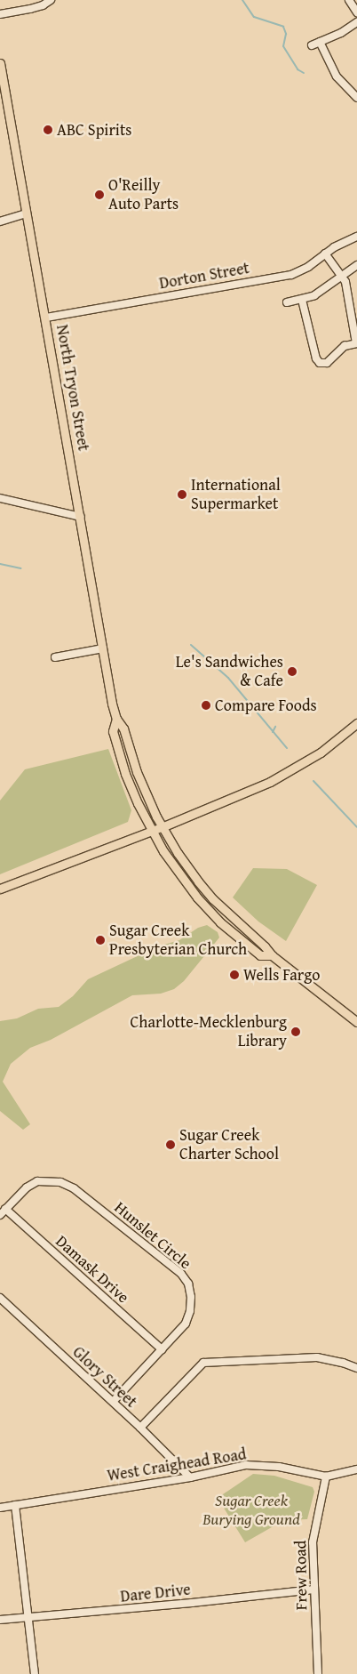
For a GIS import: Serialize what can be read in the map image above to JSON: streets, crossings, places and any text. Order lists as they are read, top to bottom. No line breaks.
{"streets":{"main road":["North Tryon Street"],"street":["Dorton Street","Hunslet Circle","Damask Drive","Glory Street","West Craighead Road","Frew Road","Dare Drive"]},"crossings":[["Dorton Street","North Tryon Street"],["Hunslet Circle","Damask Drive"],["Hunslet Circle","Glory Street"],["Glory Street","West Craighead Road"],["West Craighead Road","Frew Road"],["Frew Road","Dare Drive"]],"parks":["Sugar Creek Burying Ground"],"places":["ABC Spirits","O'Reilly Auto Parts","International Supermarket","Le's Sandwiches & Cafe","Compare Foods","Sugar Creek Presbyterian Church","Wells Fargo","Charlotte-Mecklenburg Library","Sugar Creek Charter School"]}
